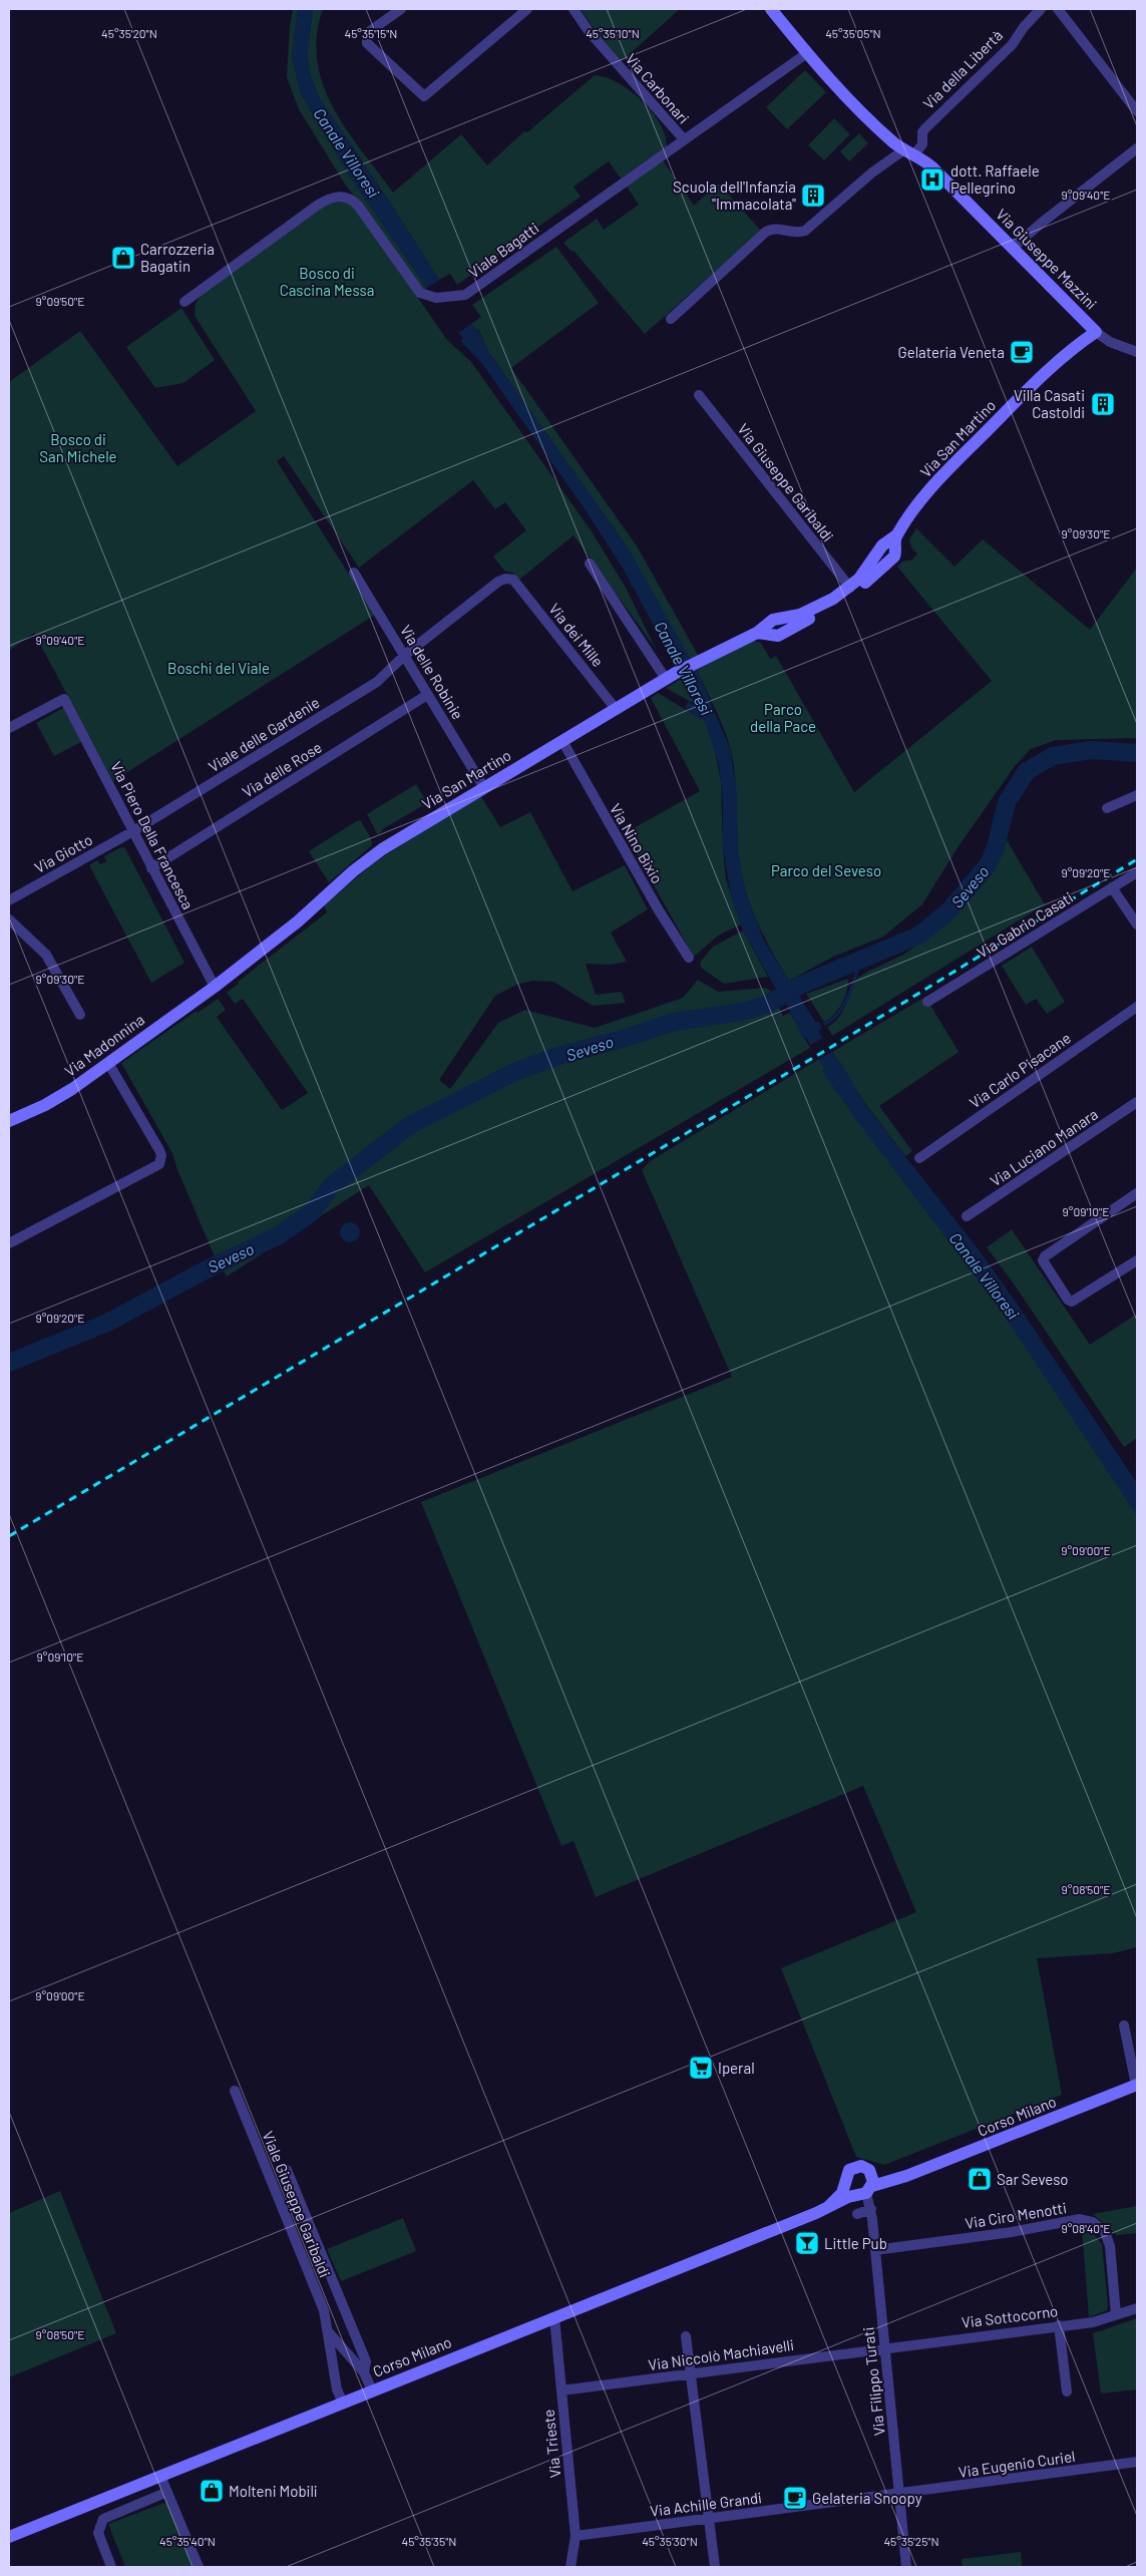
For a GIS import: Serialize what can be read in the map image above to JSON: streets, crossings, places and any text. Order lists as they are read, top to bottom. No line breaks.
{"streets":{"street":["Via della Libertà","Via Carbonari","Viale Bagatti","Via Giuseppe Mazzini","Via San Martino","Via Giuseppe Garibaldi","Via dei Mille","Via delle Robinie","Viale delle Gardenie","Via delle Rose","Via Piero Della Francesca","Via Nino Bixio","Via Giotto","Via Gabrio Casati","Via Madonnina","Via Carlo Pisacane","Via Luciano Manara","Corso Milano","Viale Giuseppe Garibaldi","Via Ciro Menotti","Via Sottocorno","Via Niccolò Machiavelli","Via Filippo Turati","Via Trieste","Via Eugenio Curiel","Via Achille Grandi"]},"crossings":[["Via della Libertà","Via Giuseppe Mazzini"],["Via Carbonari","Viale Bagatti"],["Viale Bagatti","Via Giuseppe Mazzini"],["Via Giuseppe Mazzini","Via San Martino"],["Via San Martino","Via Giuseppe Garibaldi"],["Via San Martino","Via dei Mille"],["Via San Martino","Via delle Robinie"],["Via San Martino","Via Piero Della Francesca"],["Via San Martino","Via Nino Bixio"],["Via San Martino","Via Madonnina"],["Via dei Mille","Viale delle Gardenie"],["Via delle Robinie","Viale delle Gardenie"],["Via delle Robinie","Via delle Rose"],["Viale delle Gardenie","Via Piero Della Francesca"],["Viale delle Gardenie","Via Giotto"],["Via delle Rose","Via Piero Della Francesca"],["Via Piero Della Francesca","Via Giotto"],["Via Piero Della Francesca","Via Madonnina"],["Corso Milano","Viale Giuseppe Garibaldi"],["Corso Milano","Via Filippo Turati"],["Corso Milano","Via Trieste"],["Via Ciro Menotti","Via Sottocorno"],["Via Ciro Menotti","Via Filippo Turati"],["Via Sottocorno","Via Niccolò Machiavelli"],["Via Sottocorno","Via Filippo Turati"],["Via Niccolò Machiavelli","Via Filippo Turati"],["Via Niccolò Machiavelli","Via Trieste"],["Via Filippo Turati","Via Eugenio Curiel"],["Via Filippo Turati","Via Achille Grandi"],["Via Trieste","Via Achille Grandi"],["Via Eugenio Curiel","Via Achille Grandi"]],"water":["Canale Villoresi","Seveso"],"parks":["Bosco di Cascina Messa","Bosco di San Michele","Boschi del Viale","Parco della Pace","Parco del Seveso"],"places":{"hospital":["dott. Raffaele Pellegrino"],"building":["Scuola dell'Infanzia \"Immacolata\"","Villa Casati Castoldi"],"shop":["Carrozzeria Bagatin","Sar Seveso","Molteni Mobili"],"cafe":["Gelateria Veneta","Gelateria Snoopy"],"supermarket":["Iperal"],"bar":["Little Pub"]},"coordinates":["45°35'20\"N","45°35'15\"N","45°35'10\"N","45°35'05\"N","9°09'40\"E","9°09'50\"E","9°09'30\"E","9°09'20\"E","9°09'10\"E","9°09'00\"E","9°08'50\"E","9°08'40\"E","45°35'40\"N","45°35'35\"N","45°35'30\"N","45°35'25\"N"]}
